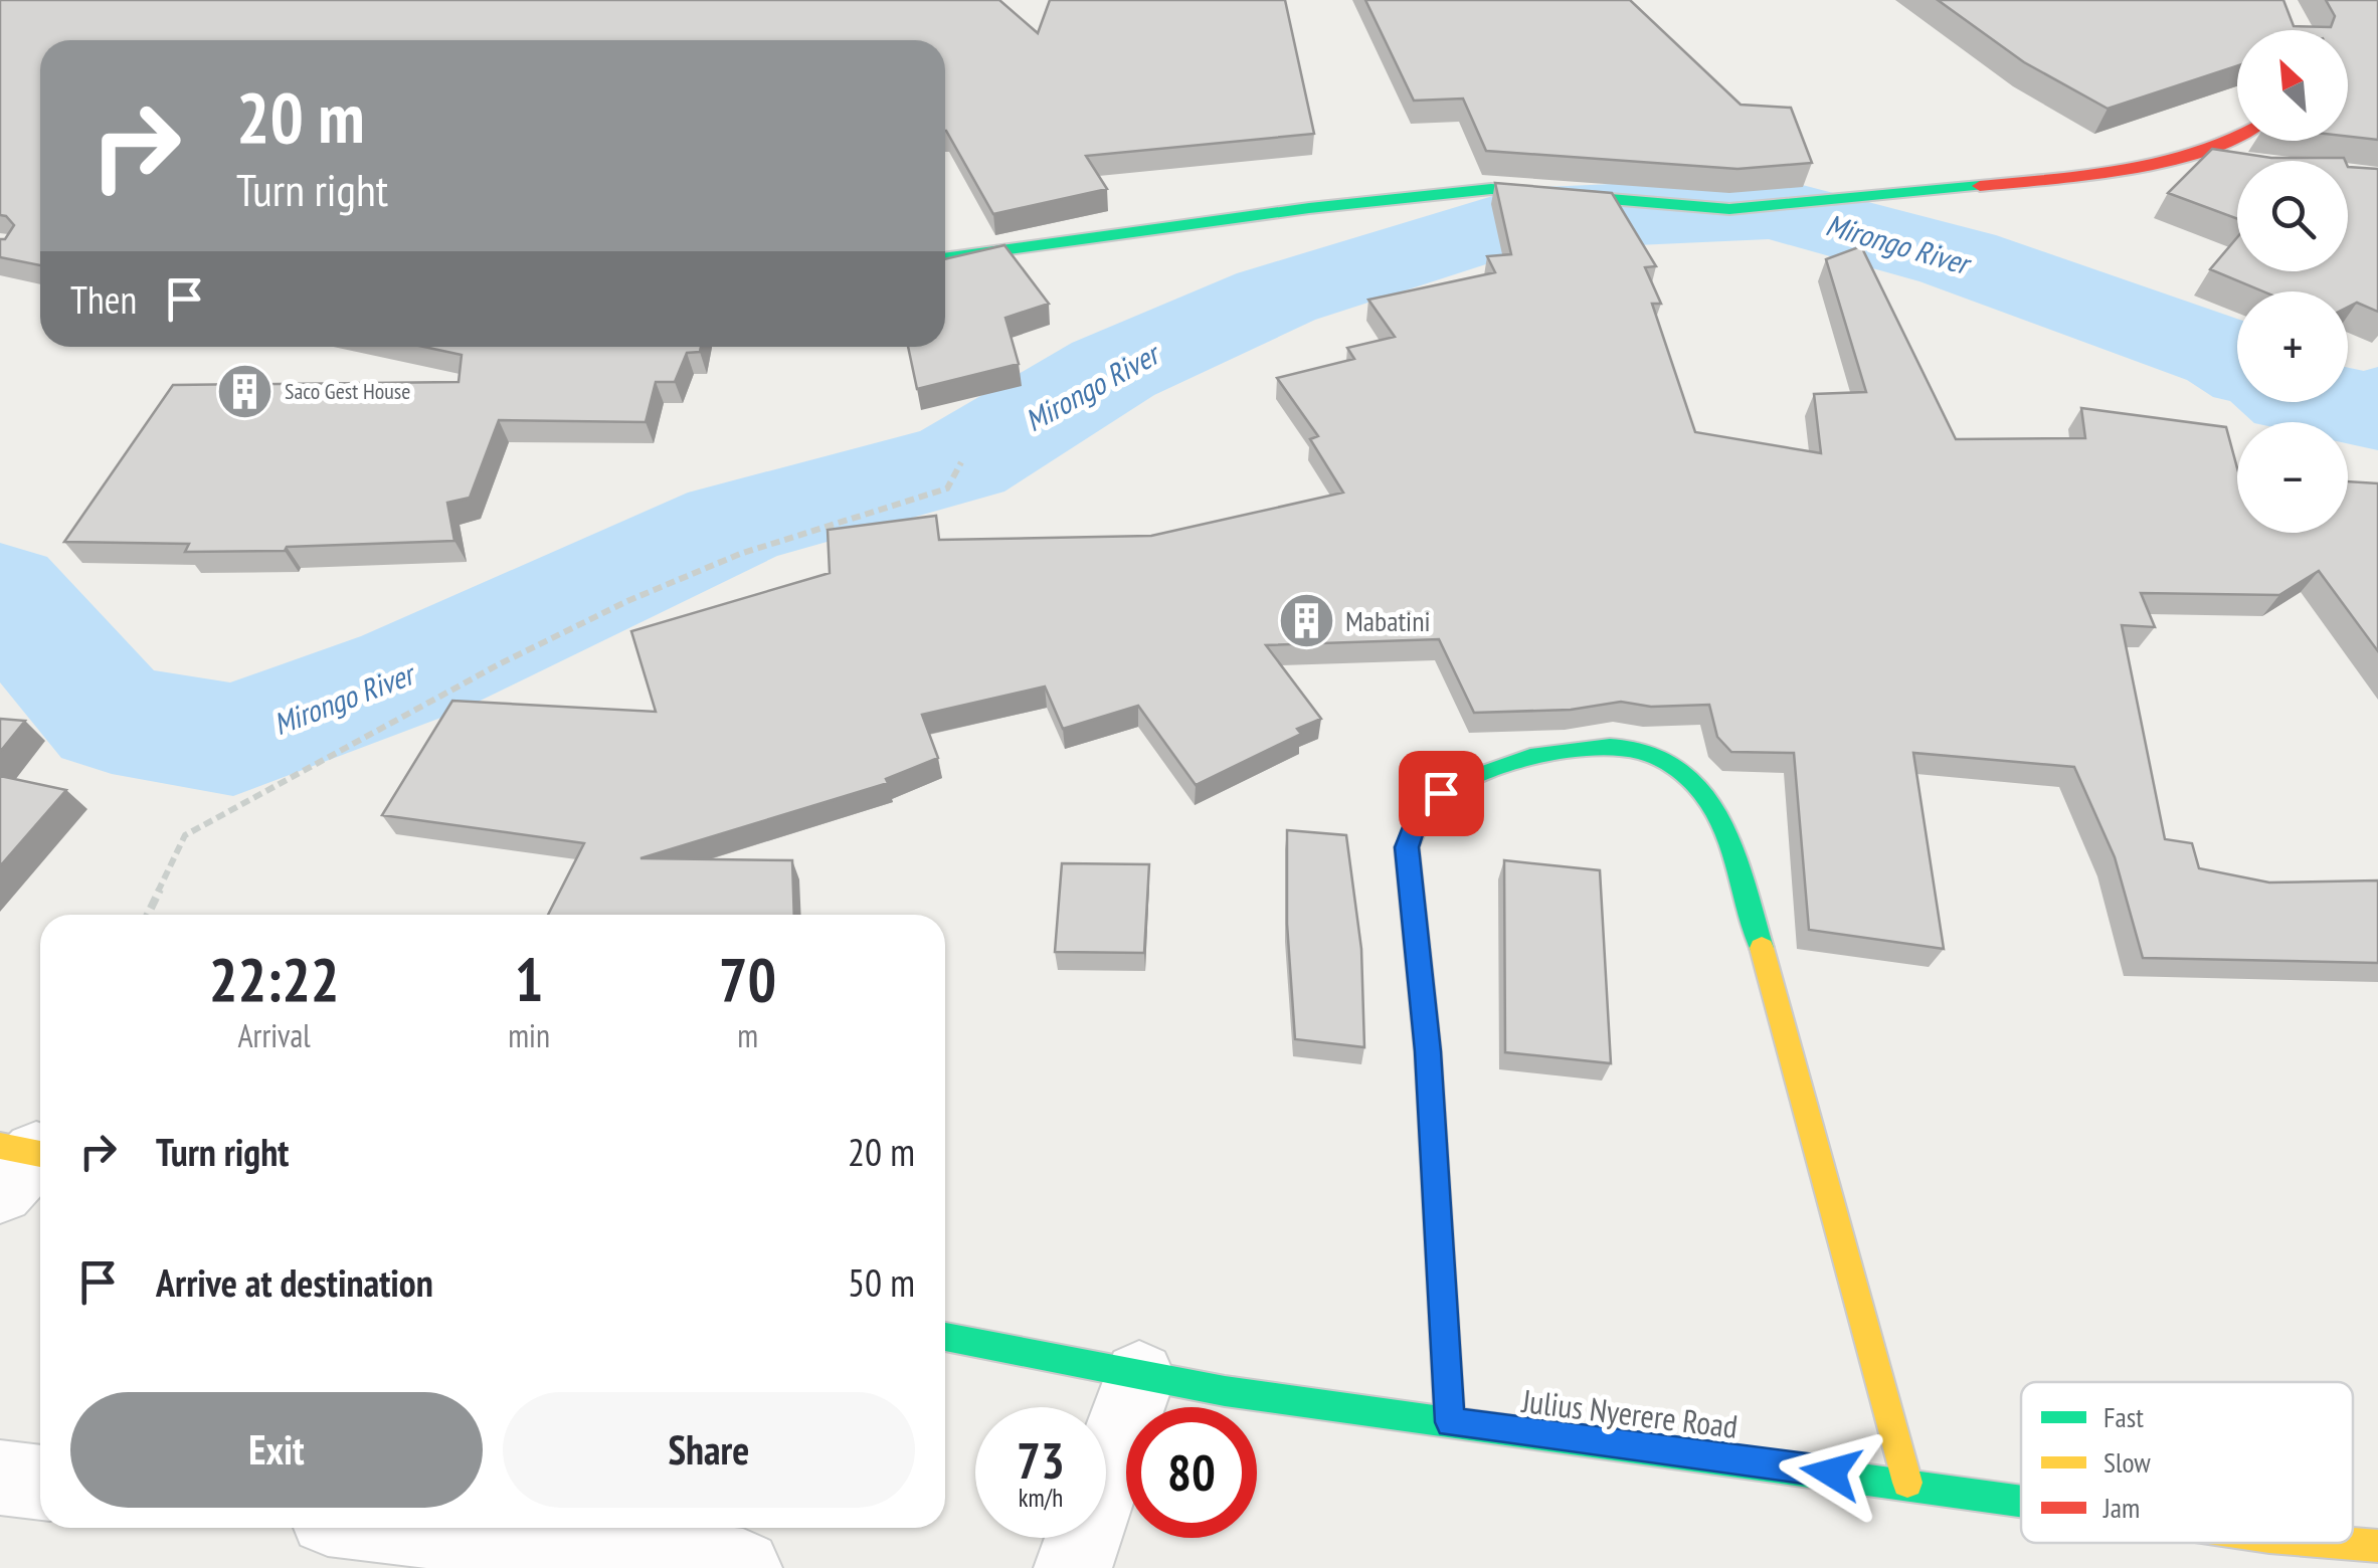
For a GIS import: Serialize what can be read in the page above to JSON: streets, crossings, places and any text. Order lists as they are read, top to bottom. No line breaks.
{"streets":{"main road":["Julius Nyerere Road"]},"water":["Mirongo River"],"places":{"building":["Saco Gest House","Mabatini"]},"legend":["Fast","Slow","Jam"],"north":"top left","page":{"map_buttons":["+","−"],"turn":["20 m","Turn right"],"then":"Then","eta":["22:22","Arrival","1","min","70","m"],"list":[{"name":"Turn right","value":"20 m"},{"name":"Arrive at destination","value":"50 m"}],"buttons":["Exit","Share"],"speed":"73 km/h","limit":"80"}}
